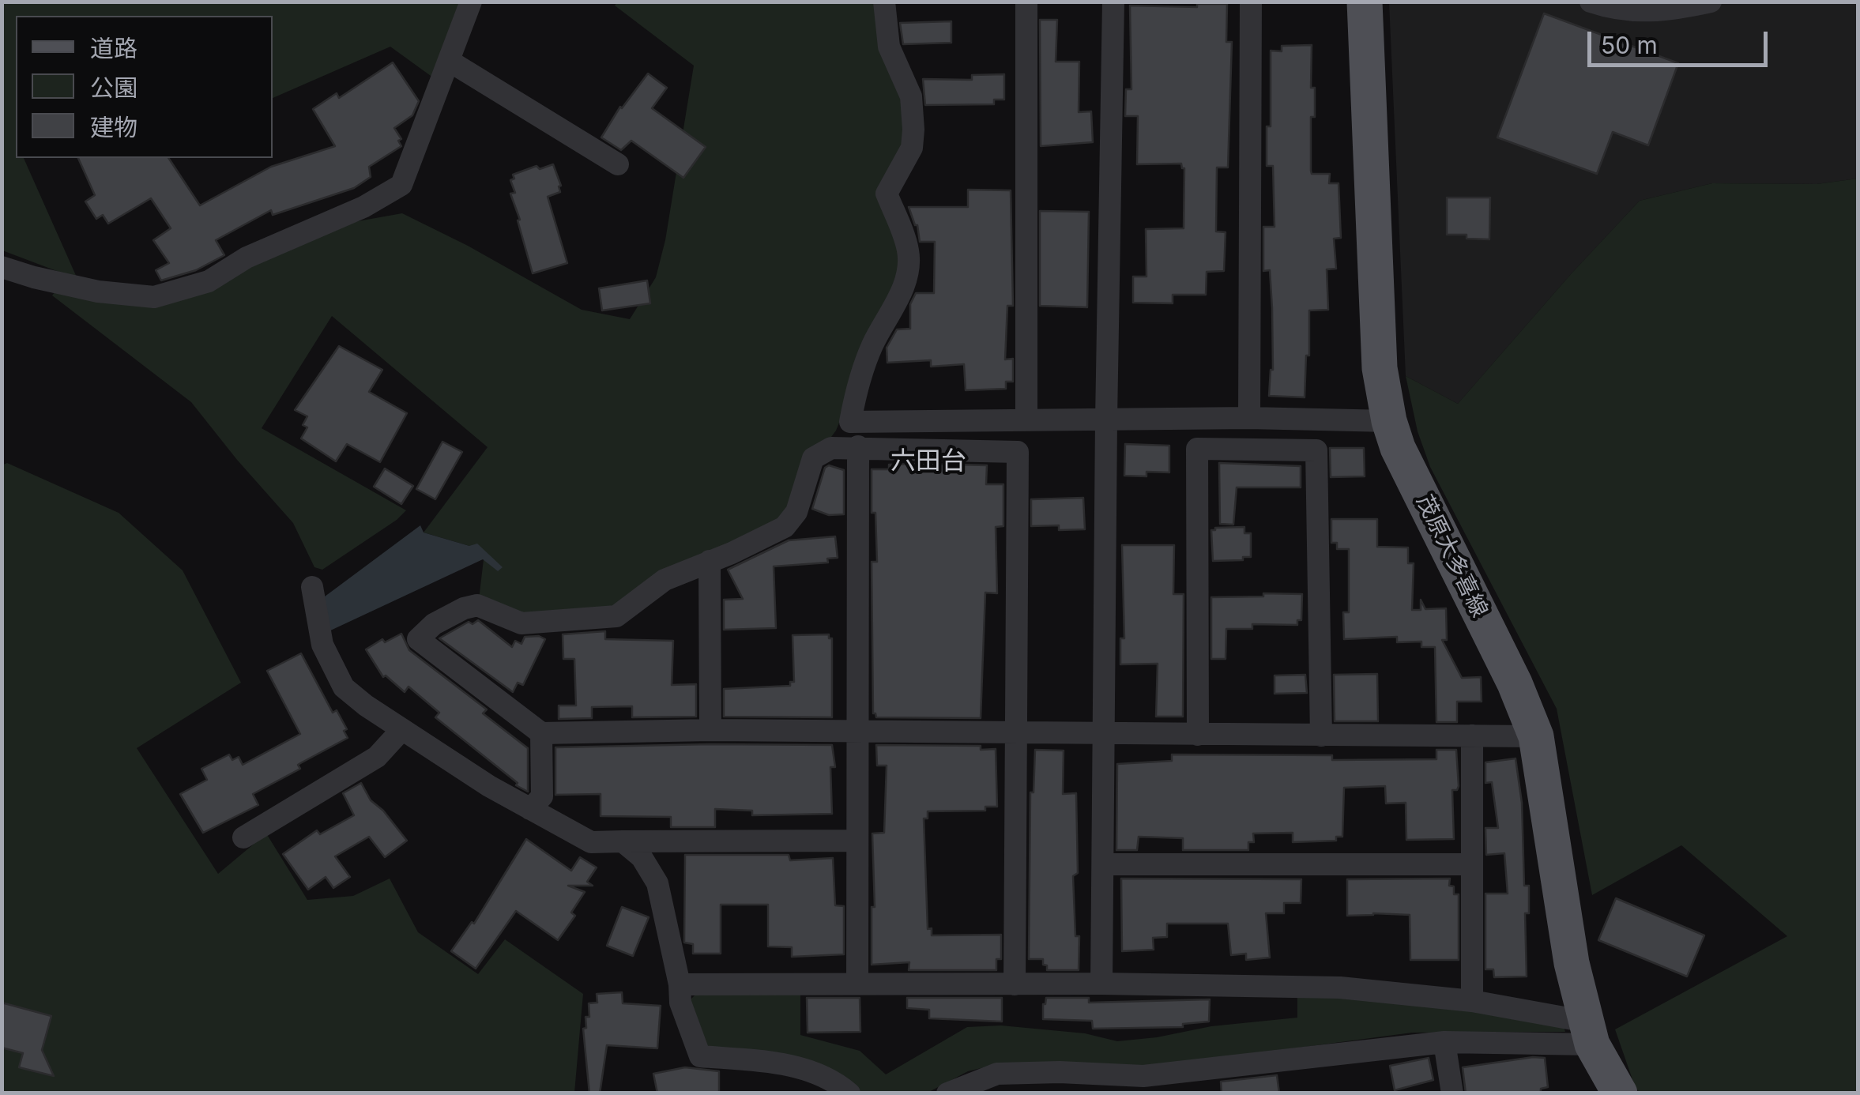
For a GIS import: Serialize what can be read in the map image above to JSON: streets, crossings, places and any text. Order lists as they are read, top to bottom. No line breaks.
{"streets":{"main road":["茂原大多喜線"]},"districts":["六田台"],"legend":["道路","公園","建物"],"scale_bar":"50 m"}
